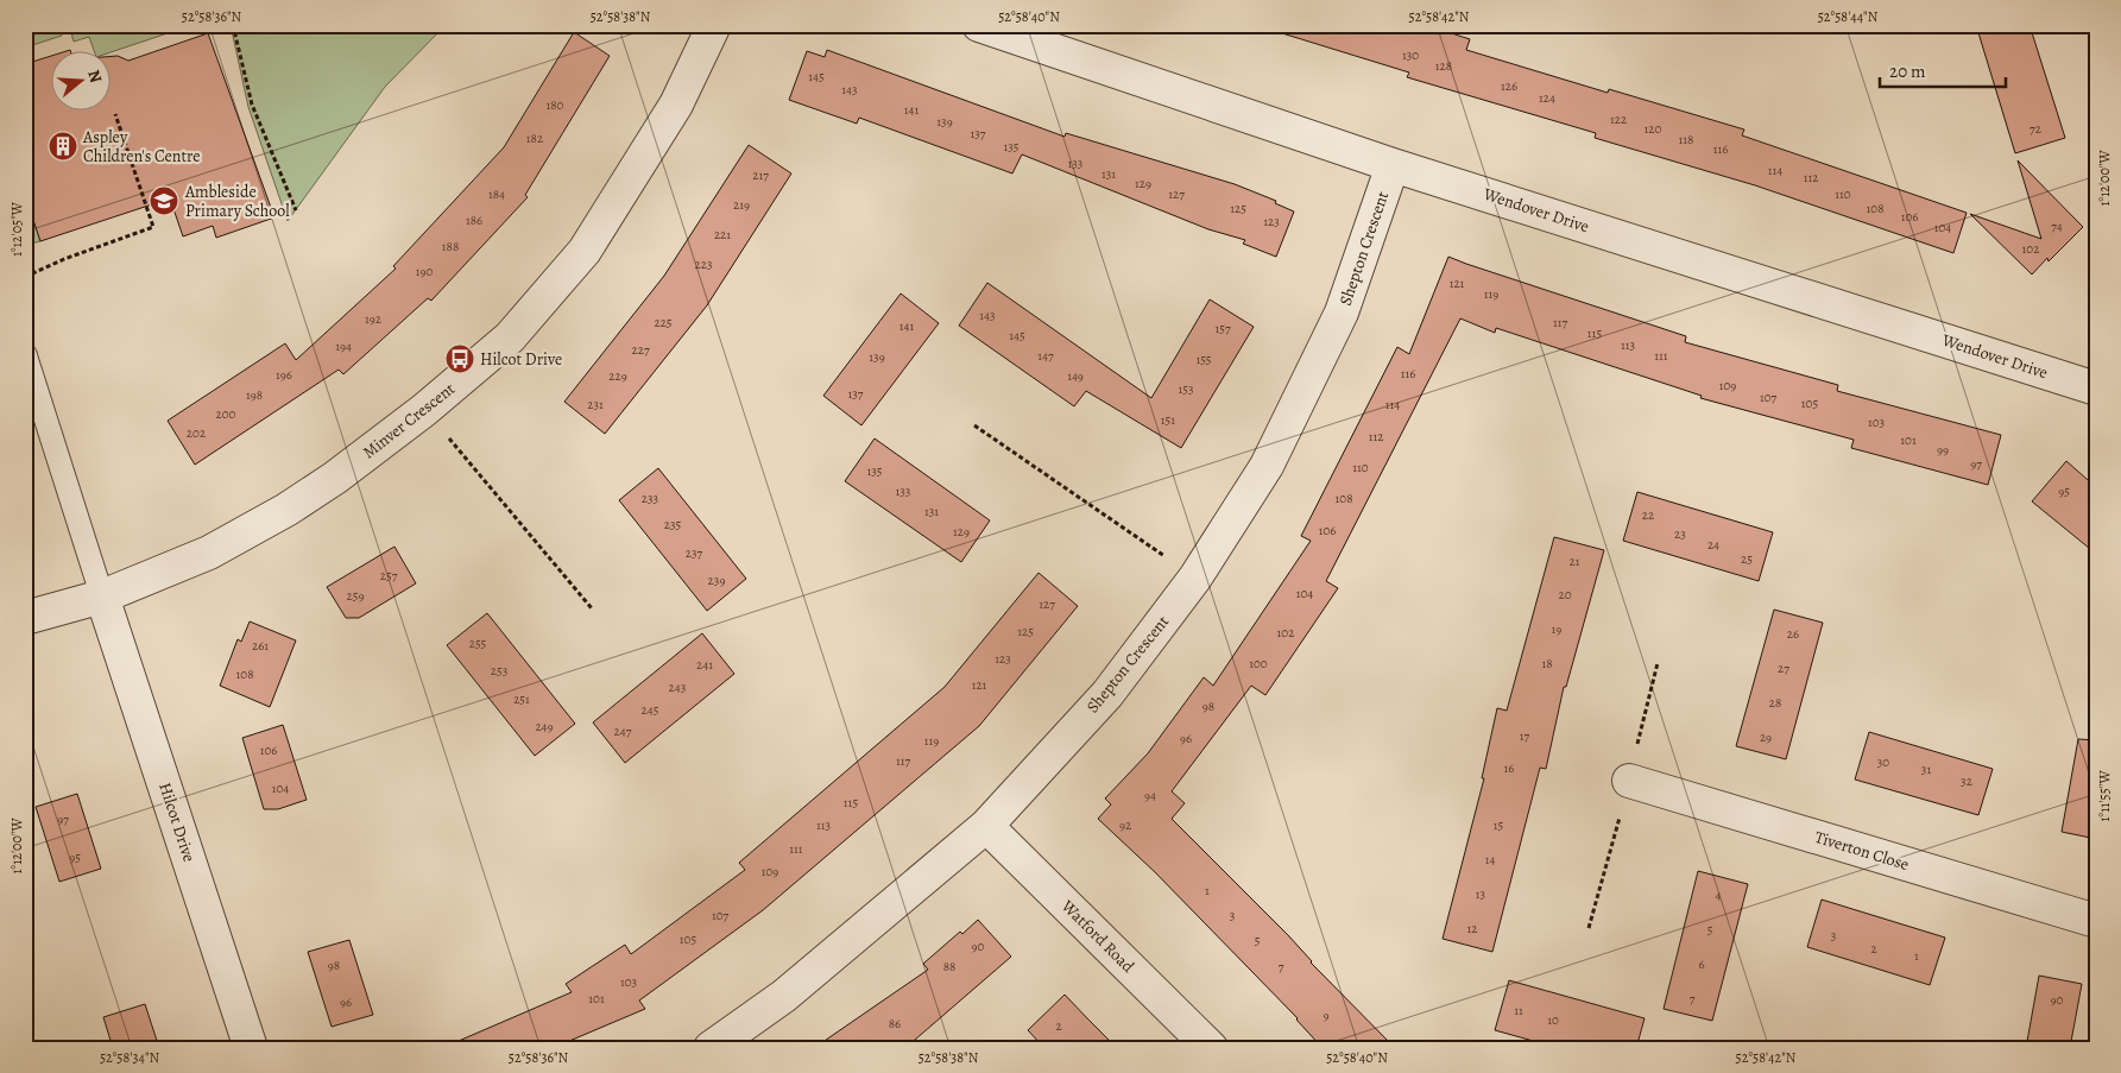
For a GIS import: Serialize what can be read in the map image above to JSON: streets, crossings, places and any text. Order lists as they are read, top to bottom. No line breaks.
{"streets":{"street":["Wendover Drive","Shepton Crescent","Minver Crescent","Hilcot Drive","Tiverton Close","Watford Road"]},"crossings":[["Wendover Drive","Shepton Crescent"],["Shepton Crescent","Watford Road"],["Minver Crescent","Hilcot Drive"]],"places":{"building":["Aspley Children's Centre"],"school or university":["Ambleside Primary School"],"bus stop":["Hilcot Drive"]},"house_numbers":["130","128","145","126","143","124","180","141","122","139","120","72","137","182","118","135","116","133","114","131","217","112","129","184","127","110","219","125","108","106","186","123","74","104","221","188","102","223","190","121","119","143","192","225","117","141","157","115","145","113","194","227","147","111","139","155","116","196","229","149","109","153","137","198","107","105","231","114","200","151","103","202","112","101","99","97","110","135","133","95","233","108","131","22","235","106","129","23","24","237","25","21","257","239","104","20","259","127","19","125","102","26","255","261","123","100","18","241","27","253","108","121","243","251","28","98","245","249","247","17","29","96","119","106","117","30","16","31","32","104","94","115","97","113","92","15","111","95","14","109","1","13","4","107","3","12","5","3","105","5","90","2","1","6","98","88","7","103","101","7","90","96","11","9","10","86","2"],"scale_bar":"20 m","north":"right","coordinates":["52°58'36\"N","52°58'38\"N","52°58'40\"N","52°58'42\"N","52°58'44\"N","1°12'00\"W","1°12'05\"W","1°11'55\"W","52°58'34\"N"]}
